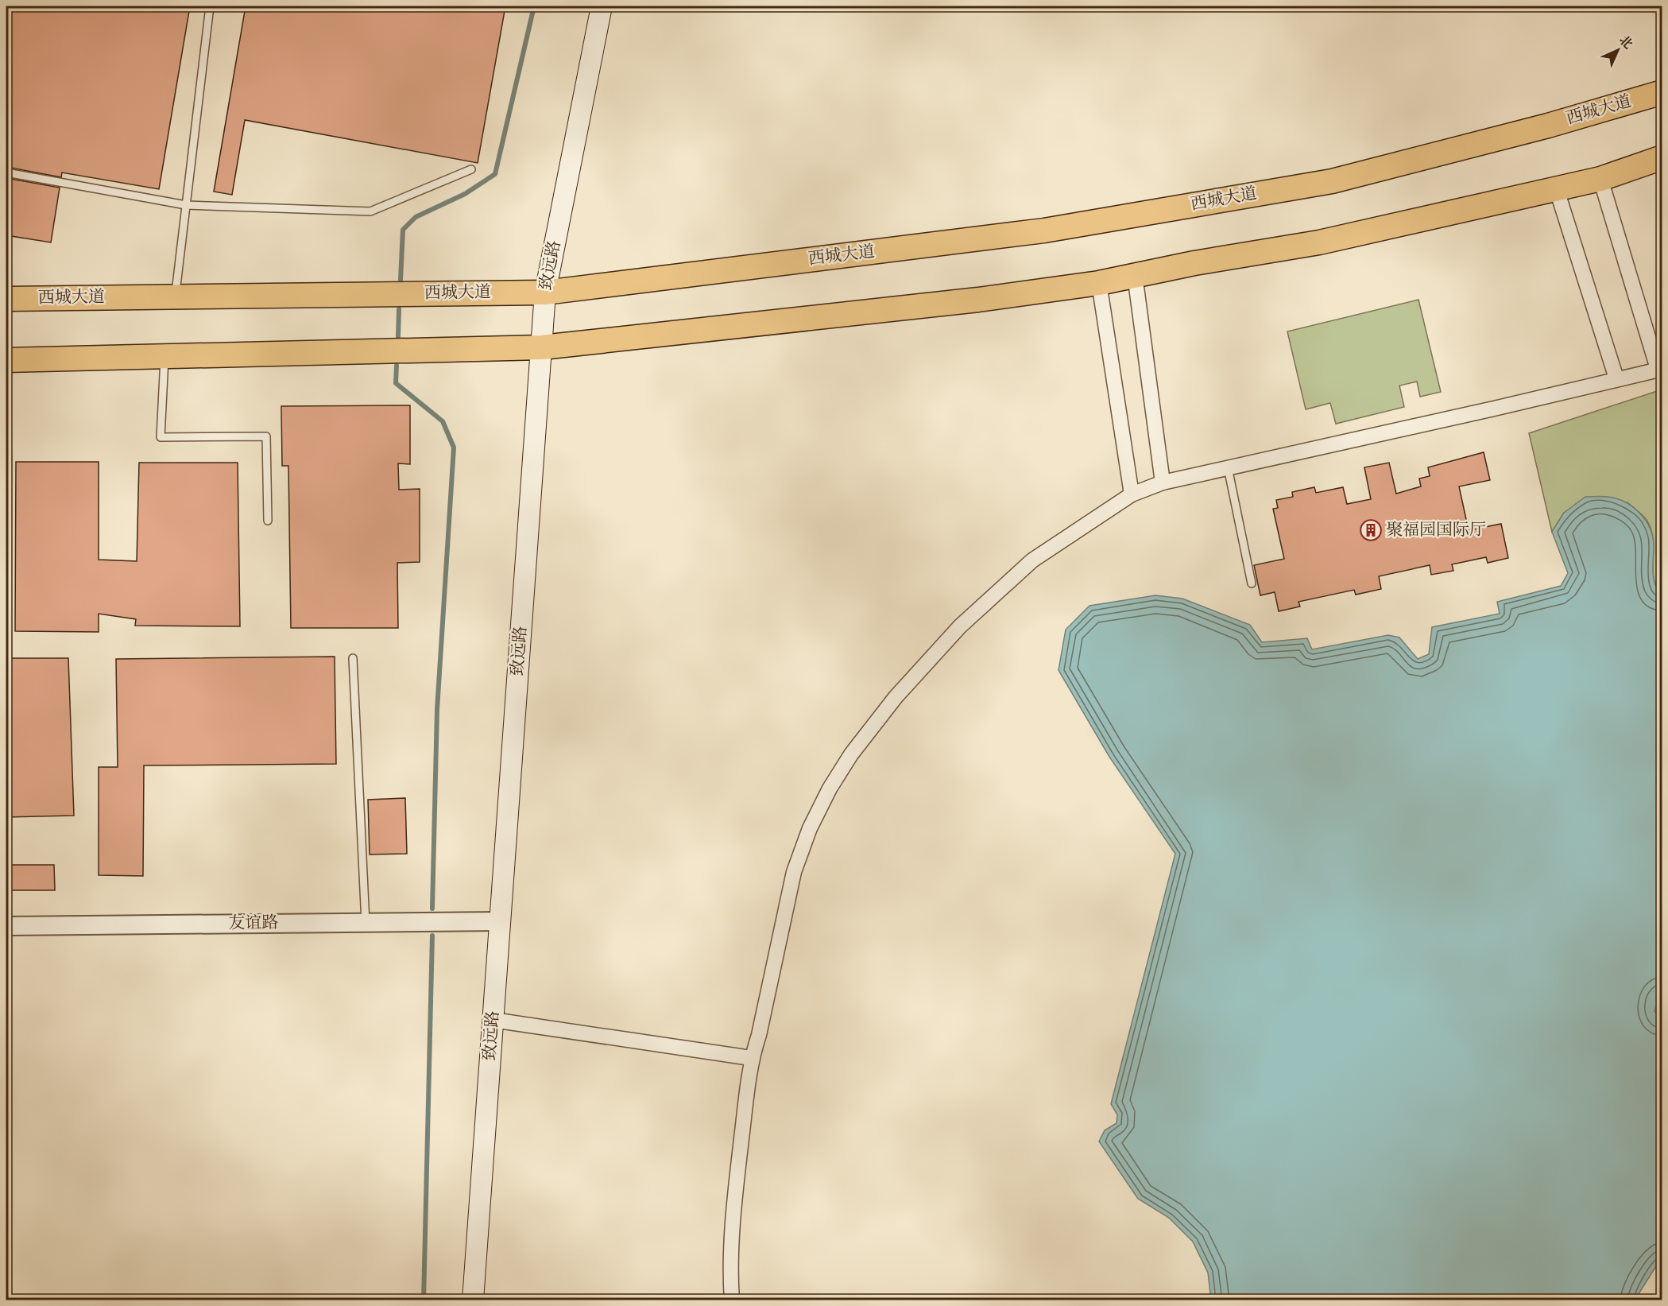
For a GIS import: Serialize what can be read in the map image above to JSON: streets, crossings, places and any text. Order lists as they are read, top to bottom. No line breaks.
{"streets":{"highway":["西城大道"],"main road":["致远路"],"street":["友谊路"]},"crossings":[["西城大道","致远路"],["致远路","友谊路"]],"places":{"building":["聚福园国际厅"]},"north":"top right"}
